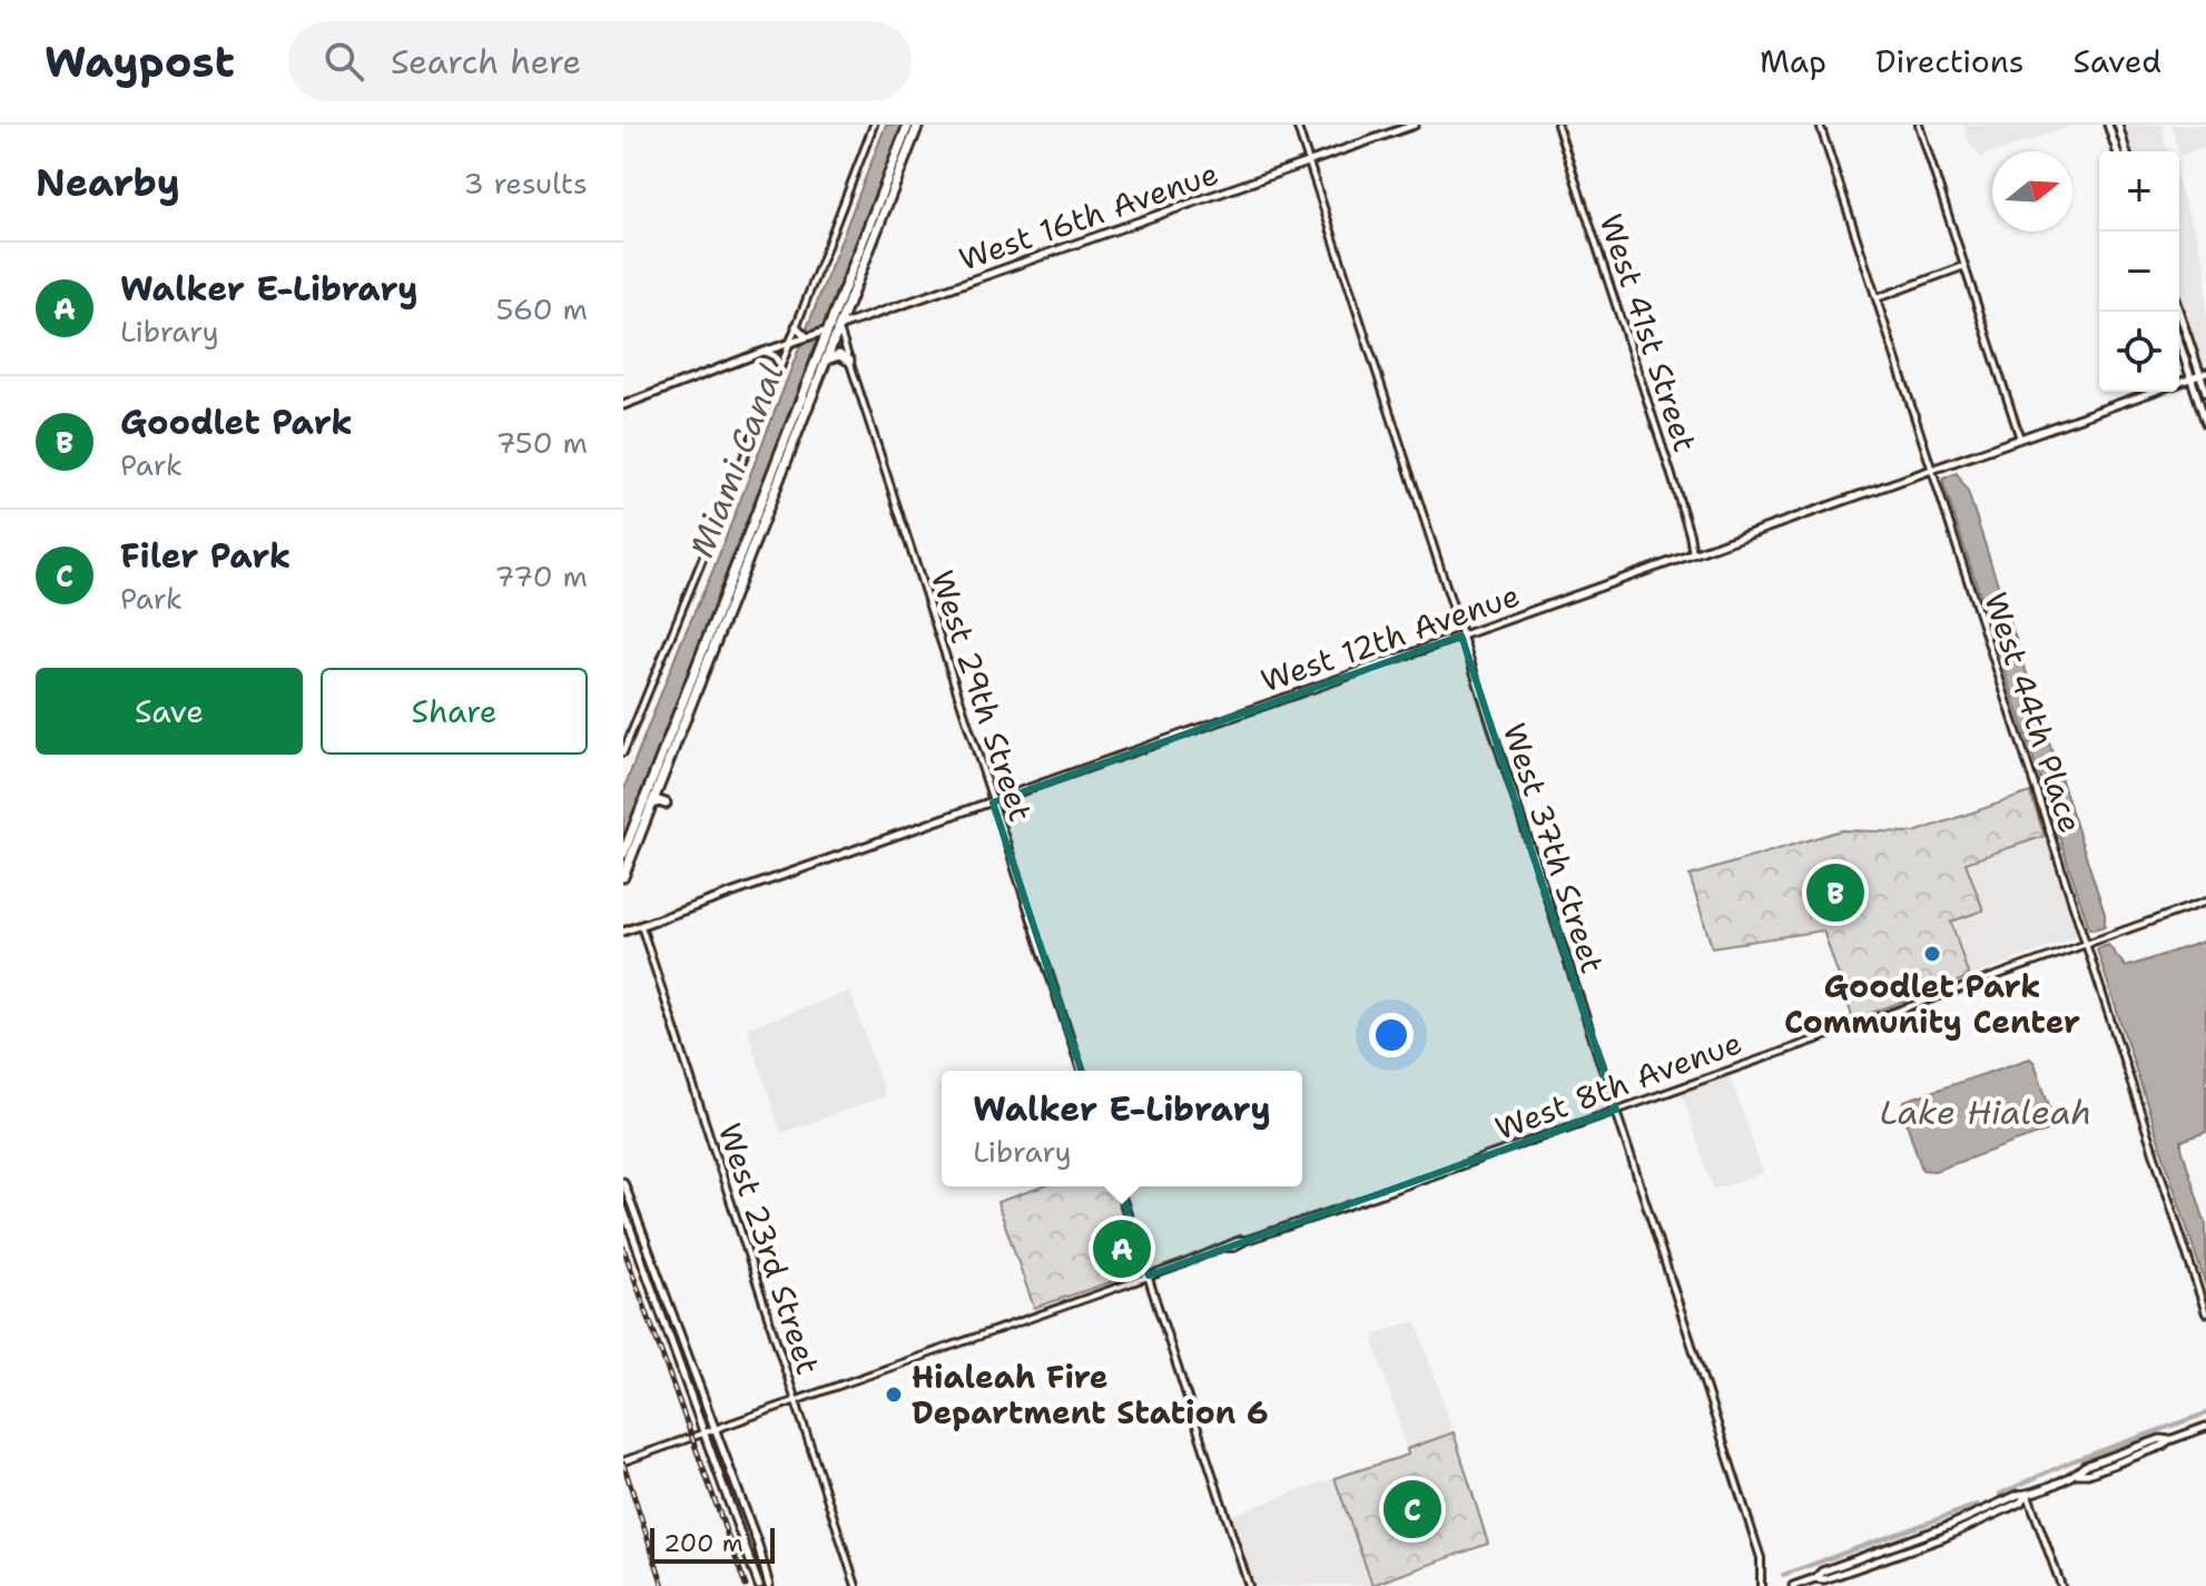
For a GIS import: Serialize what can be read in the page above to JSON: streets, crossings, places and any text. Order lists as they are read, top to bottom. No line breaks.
{"streets":{"main road":["West 16th Avenue","West 12th Avenue"],"street":["West 41st Street","West 29th Street","West 44th Place","West 37th Street","West 8th Avenue","West 23rd Street"]},"crossings":[["West 16th Avenue","West 29th Street"],["West 16th Avenue","West 37th Street"],["West 41st Street","West 12th Avenue"],["West 12th Avenue","West 29th Street"],["West 12th Avenue","West 44th Place"],["West 12th Avenue","West 37th Street"],["West 12th Avenue","West 23rd Street"],["West 44th Place","West 8th Avenue"],["West 37th Street","West 8th Avenue"],["West 8th Avenue","West 23rd Street"]],"water":["Miami Canal","Lake Hialeah"],"places":["Goodlet Park Community Center","Hialeah Fire Department Station 6"],"scale_bar":"200 m","north":"right","page":{"header":"Waypost","search":"Search here","nav":["Map","Directions","Saved"],"heading":["Nearby","3 results"],"map_buttons":["+","−"],"list":[{"mark":"A","name":"Walker E-Library","note":"Library","value":"560 m"},{"mark":"B","name":"Goodlet Park","note":"Park","value":"750 m"},{"mark":"C","name":"Filer Park","note":"Park","value":"770 m"}],"buttons":["Save","Share"],"pins":["B","A","C"],"popup":["Walker E-Library","Library"],"scale":"200 m"}}
